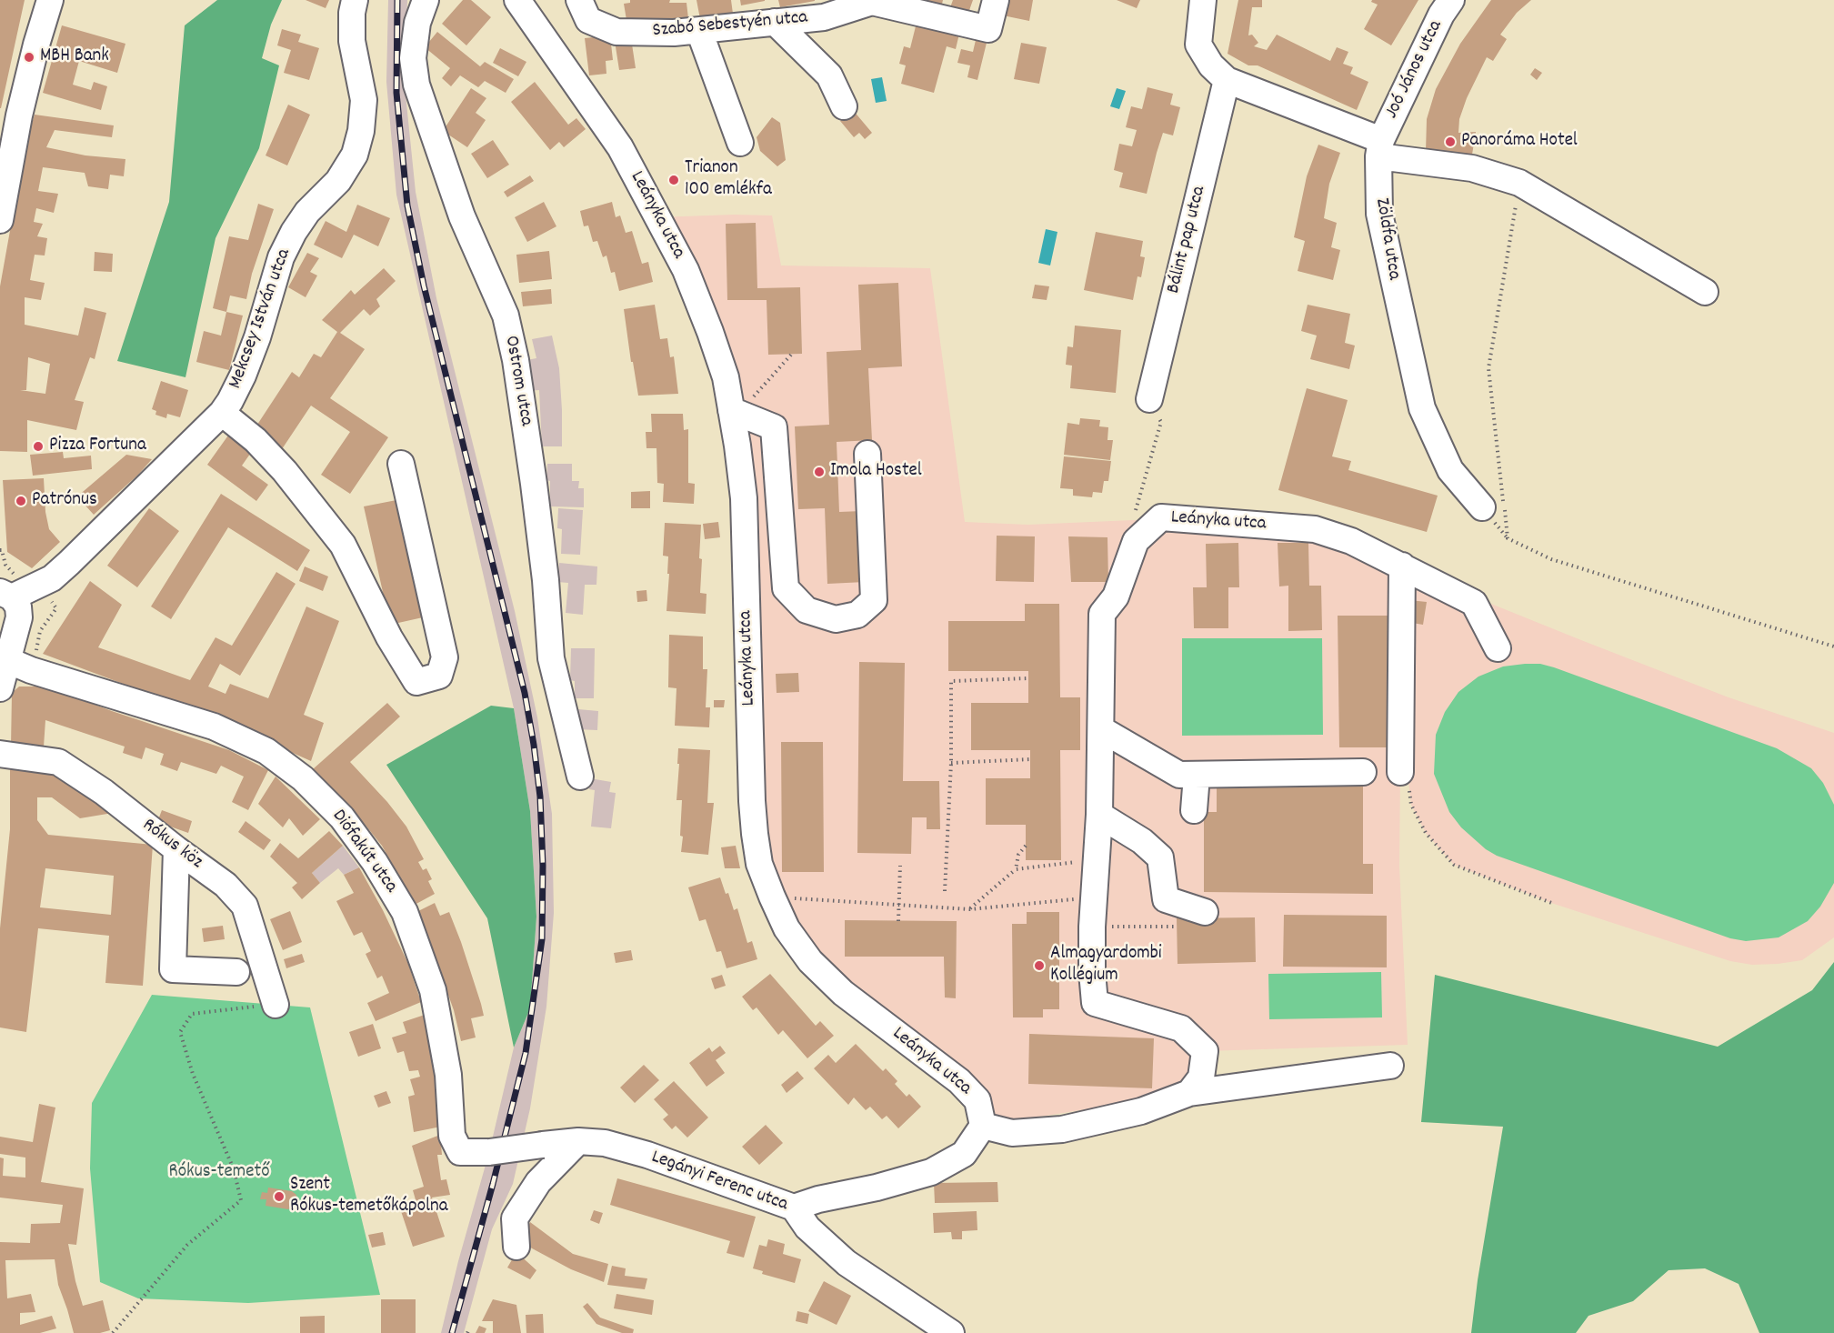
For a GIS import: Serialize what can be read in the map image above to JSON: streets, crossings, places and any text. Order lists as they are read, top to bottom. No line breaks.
{"streets":{"street":["Szabó Sebestyén utca","Joó János utca","Leányka utca","Zöldfa utca","Bálint pap utca","Mekcsey István utca","Ostrom utca","Rókus köz","Diófakút utca","Legányi Ferenc utca"]},"crossings":[["Joó János utca","Zöldfa utca"],["Mekcsey István utca","Diófakút utca"],["Diófakút utca","Legányi Ferenc utca"]],"parks":["Rókus-temető"],"places":["MBH Bank","Panoráma Hotel","Trianon 100 emlékfa","Pizza Fortuna","Imola Hostel","Patrónus","Almagyardombi Kollégium","Szent Rókus-temetőkápolna"]}
